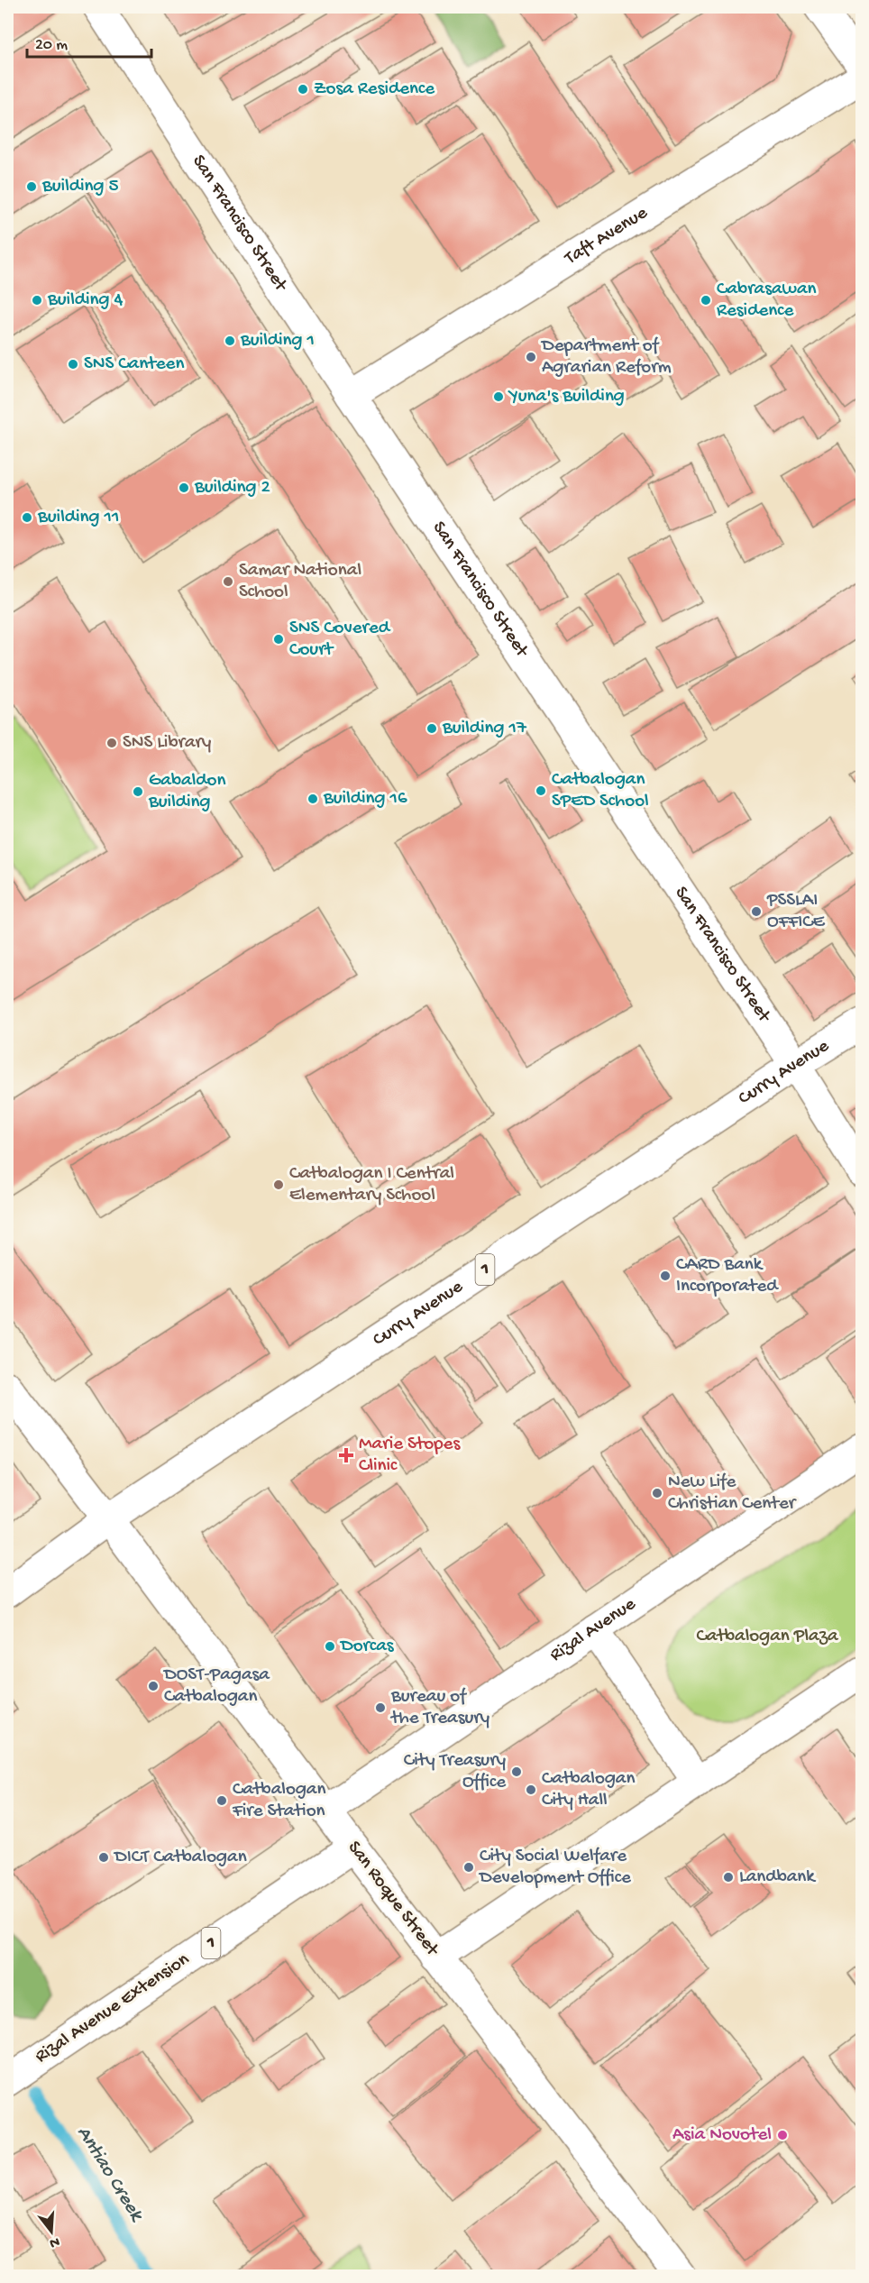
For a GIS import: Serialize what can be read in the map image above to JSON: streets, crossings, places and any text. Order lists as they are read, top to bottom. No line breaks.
{"streets":{"street":["San Francisco Street","Taft Avenue","Curry Avenue","1","Rizal Avenue","San Roque Street","Rizal Avenue Extension"]},"crossings":[["San Francisco Street","Taft Avenue"],["San Francisco Street","Curry Avenue"],["Curry Avenue","San Roque Street"],["Rizal Avenue","San Roque Street"],["San Roque Street","Rizal Avenue Extension"]],"water":["Antiao Creek"],"parks":["Catbalogan Plaza"],"places":{"other":["Zosa Residence","Building 5","Building 4","Cabrasawan Residence","Building 1","Department of Agrarian Reform","SNS Canteen","Yuna's Building","Building 2","Building 11","Samar National School","SNS Covered Court","Building 17","SNS Library","Catbalogan SPED School","Gabaldon Building","Building 16","PSSLAI OFFICE","Catbalogan I Central Elementary School","CARD Bank Incorporated","New Life Christian Center","Dorcas","DOST-Pagasa Catbalogan","Bureau of the Treasury","City Treasury Office","Catbalogan City Hall","Catbalogan Fire Station","DICT Catbalogan","City Social Welfare Development Office","Landbank","Asia Novotel"],"health":["Marie Stopes Clinic"]},"scale_bar":"20 m","north":"bottom"}
